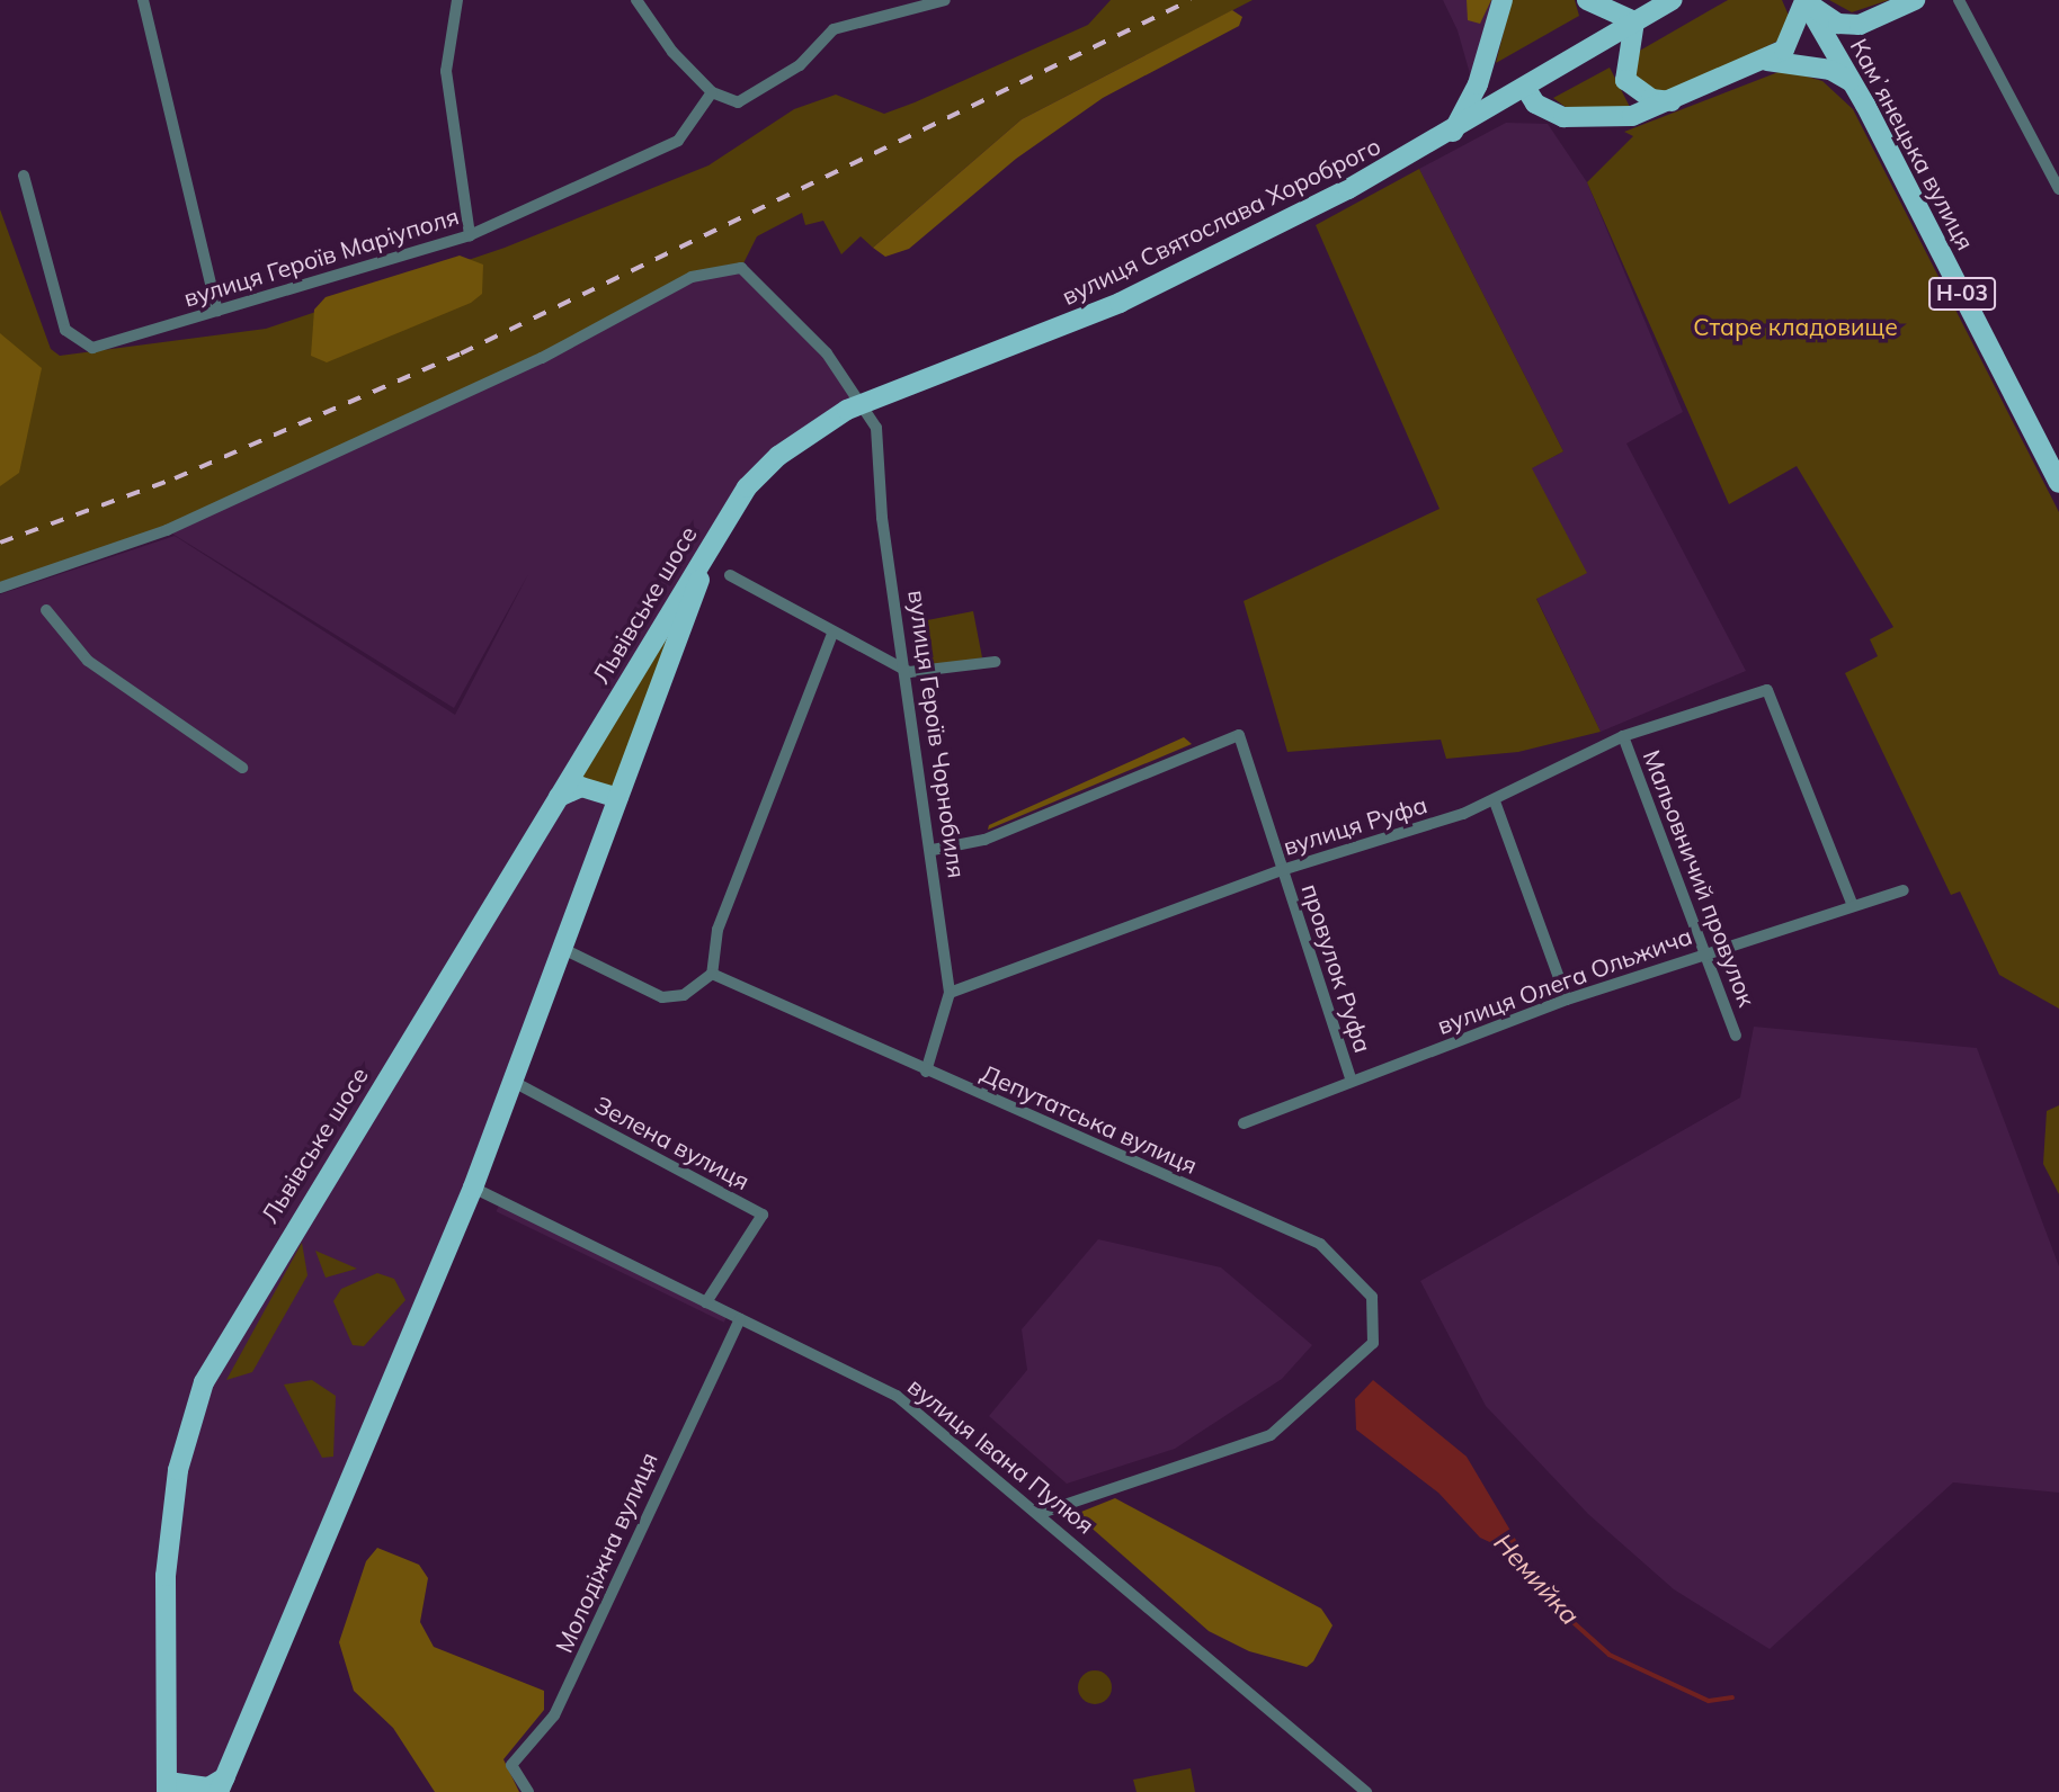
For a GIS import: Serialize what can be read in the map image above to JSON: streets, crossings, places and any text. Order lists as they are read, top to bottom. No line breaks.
{"streets":{"main road":["Камʼянецька вулиця","вулиця Святослава Хороброго","Н-03","Львівське шосе"],"street":["вулиця Героїв Маріуполя","вулиця Героїв Чорнобиля","вулиця Руфа","Мальовничий провулок","провулок Руфа","вулиця Олега Ольжича","Депутатська вулиця","Зелена вулиця","вулиця Івана Пулюя","Молодіжна вулиця"]},"crossings":[["вулиця Святослава Хороброго","Львівське шосе"],["вулиця Святослава Хороброго","вулиця Героїв Чорнобиля"],["Львівське шосе","Зелена вулиця"],["Львівське шосе","вулиця Івана Пулюя"],["вулиця Героїв Чорнобиля","вулиця Руфа"],["вулиця Героїв Чорнобиля","провулок Руфа"],["вулиця Героїв Чорнобиля","Депутатська вулиця"],["вулиця Руфа","Мальовничий провулок"],["вулиця Руфа","провулок Руфа"],["вулиця Руфа","вулиця Олега Ольжича"],["Мальовничий провулок","вулиця Олега Ольжича"],["провулок Руфа","вулиця Олега Ольжича"],["Депутатська вулиця","вулиця Івана Пулюя"],["Зелена вулиця","вулиця Івана Пулюя"],["вулиця Івана Пулюя","Молодіжна вулиця"]],"water":["Немийка"],"parks":["Старе кладовище"]}
